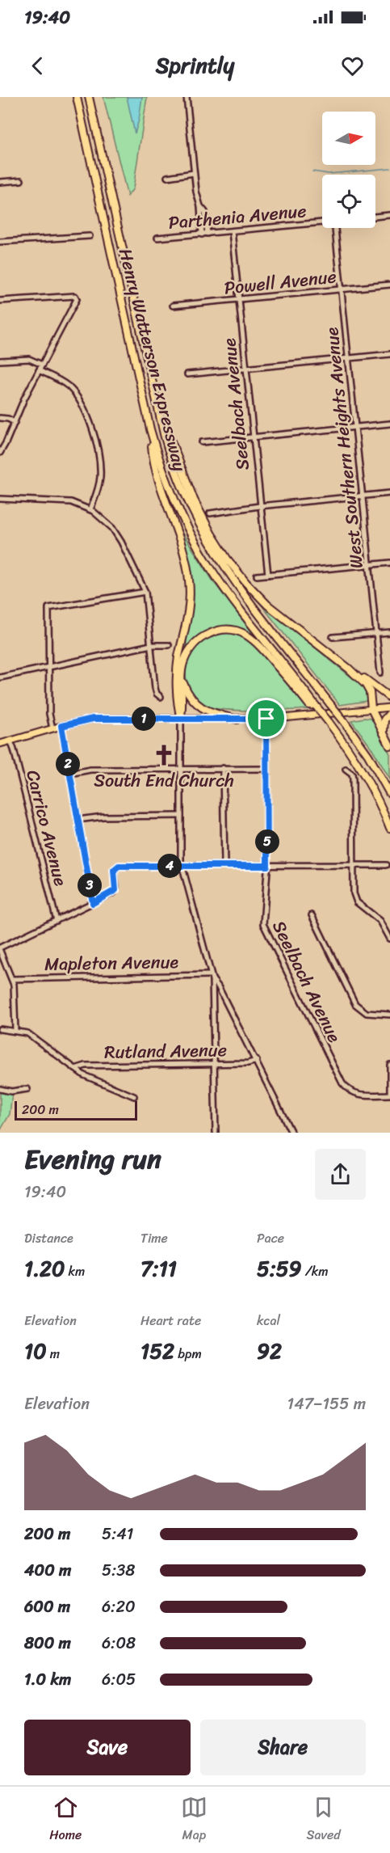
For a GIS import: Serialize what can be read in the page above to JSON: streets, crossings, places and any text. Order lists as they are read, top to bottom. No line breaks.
{"streets":{"highway":["Henry Watterson Expressway"],"street":["Parthenia Avenue","Powell Avenue","Seelbach Avenue","West Southern Heights Avenue","Carrico Avenue","Mapleton Avenue","Rutland Avenue"]},"crossings":[["Parthenia Avenue","Seelbach Avenue"],["Powell Avenue","Seelbach Avenue"],["Powell Avenue","West Southern Heights Avenue"]],"places":{"church":["South End Church"]},"scale_bar":"200 m","north":"right","page":{"status":"19:40","header":"Sprintly","pins":["1","2","5","4","3"],"scale":"200 m","heading":["Evening run","19:40"],"stats":[["Distance","1.20 km"],["Time","7:11"],["Pace","5:59 /km"],["Elevation","10 m"],["Heart rate","152 bpm"],["kcal","92"]],"chart":["Elevation","147–155 m"],"list":[{"name":"200 m","note":"5:41"},{"name":"400 m","note":"5:38"},{"name":"600 m","note":"6:20"},{"name":"800 m","note":"6:08"},{"name":"1.0 km","note":"6:05"}],"buttons":["Save","Share"],"tabs":["Home","Map","Saved"]}}
